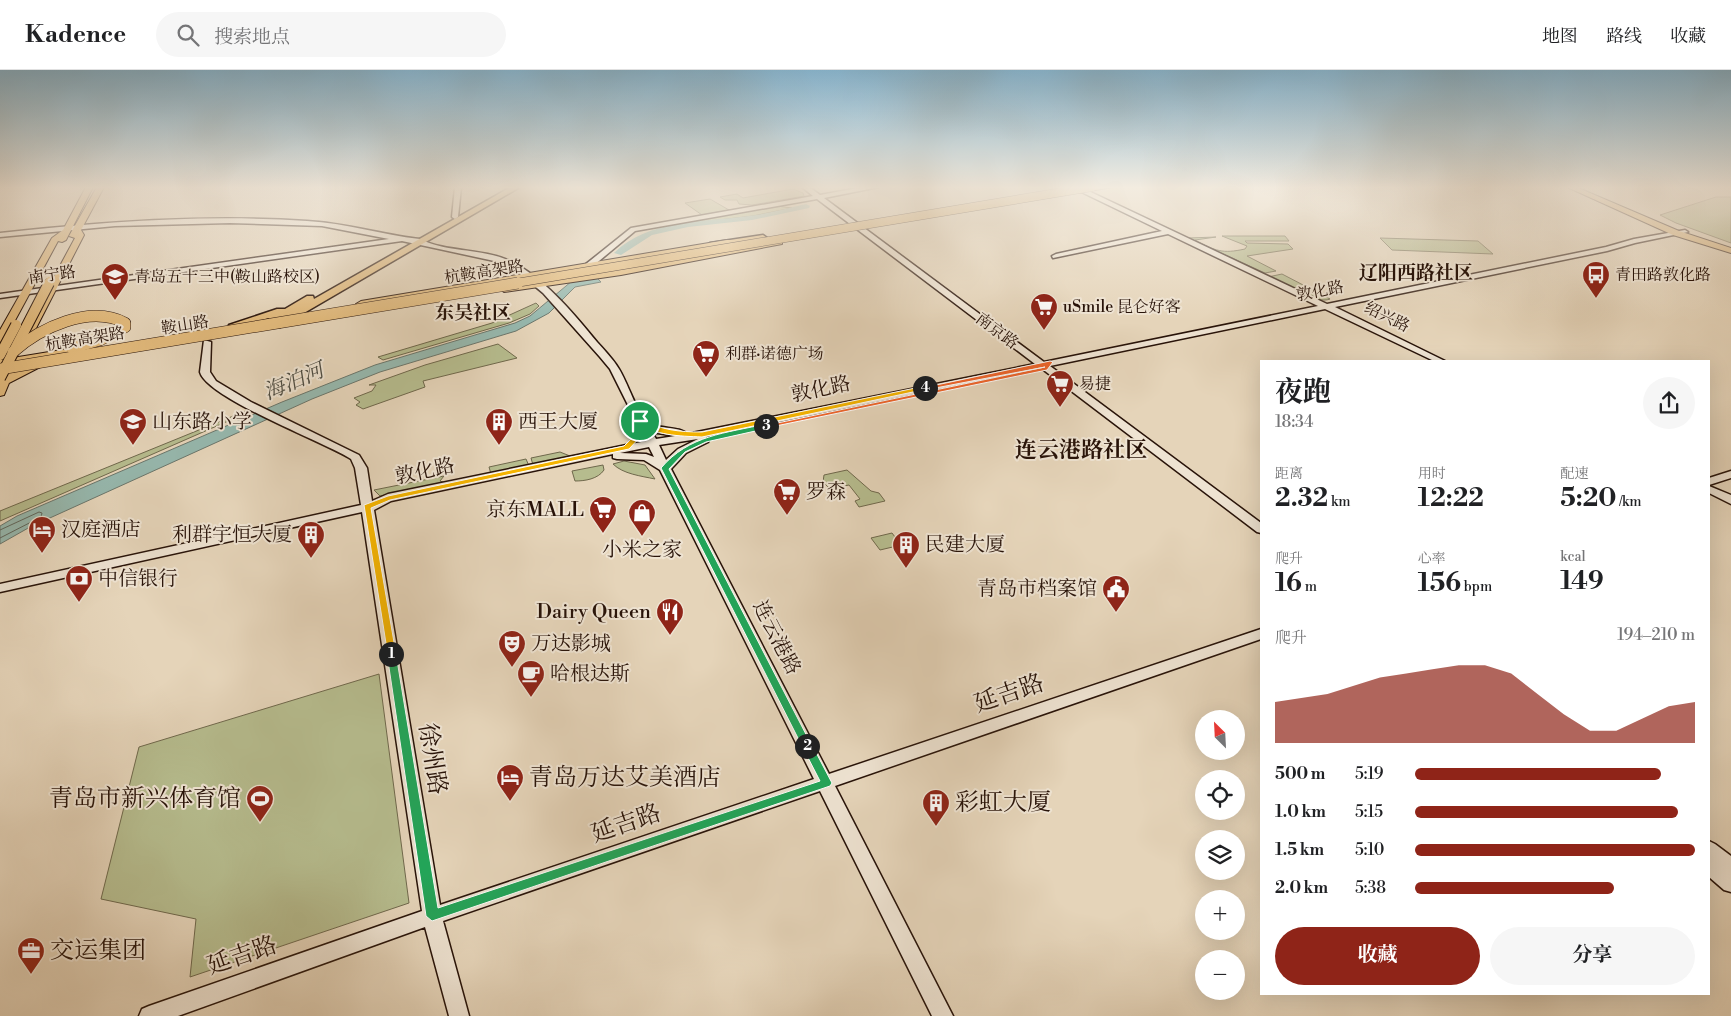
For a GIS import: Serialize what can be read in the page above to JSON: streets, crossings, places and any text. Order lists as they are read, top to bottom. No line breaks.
{"streets":{"highway":["杭鞍高架路"],"main road":["南宁路","敦化路","绍兴路","鞍山路","南京路","连云港路","延吉路","徐州路"]},"crossings":[["杭鞍高架路","鞍山路"],["敦化路","绍兴路"],["敦化路","南京路"],["敦化路","连云港路"],["敦化路","徐州路"],["连云港路","延吉路"],["延吉路","徐州路"]],"districts":["辽阳西路社区","东吴社区","连云港路社区"],"water":["海泊河"],"places":{"bus stop":["青田路敦化路"],"school or university":["青岛五十三中(鞍山路校区)","山东路小学"],"supermarket":["uSmile 昆仑好客","利群·诺德广场","易捷","罗森","京东MALL"],"building":["西王大厦","利群宇恒大厦","民建大厦","彩虹大厦"],"shop":["小米之家"],"hotel":["汉庭酒店","青岛万达艾美酒店"],"bank":["中信银行"],"public building":["青岛市档案馆"],"restaurant":["Dairy Queen"],"theatre":["万达影城"],"cafe":["哈根达斯"],"sports":["青岛市新兴体育馆"],"office":["交运集团"]},"north":"top left","page":{"header":"Kadence","search":"搜索地点","nav":["地图","路线","收藏"],"heading":["夜跑","18:34"],"pins":["4","3","1","2"],"stats":[["距离","2.32 km"],["用时","12:22"],["配速","5:20 /km"],["爬升","16 m"],["心率","156 bpm"],["kcal","149"]],"chart":["爬升","194–210 m"],"map_buttons":["+","−"],"list":[{"name":"500 m","note":"5:19"},{"name":"1.0 km","note":"5:15"},{"name":"1.5 km","note":"5:10"},{"name":"2.0 km","note":"5:38"}],"buttons":["收藏","分享"]}}
